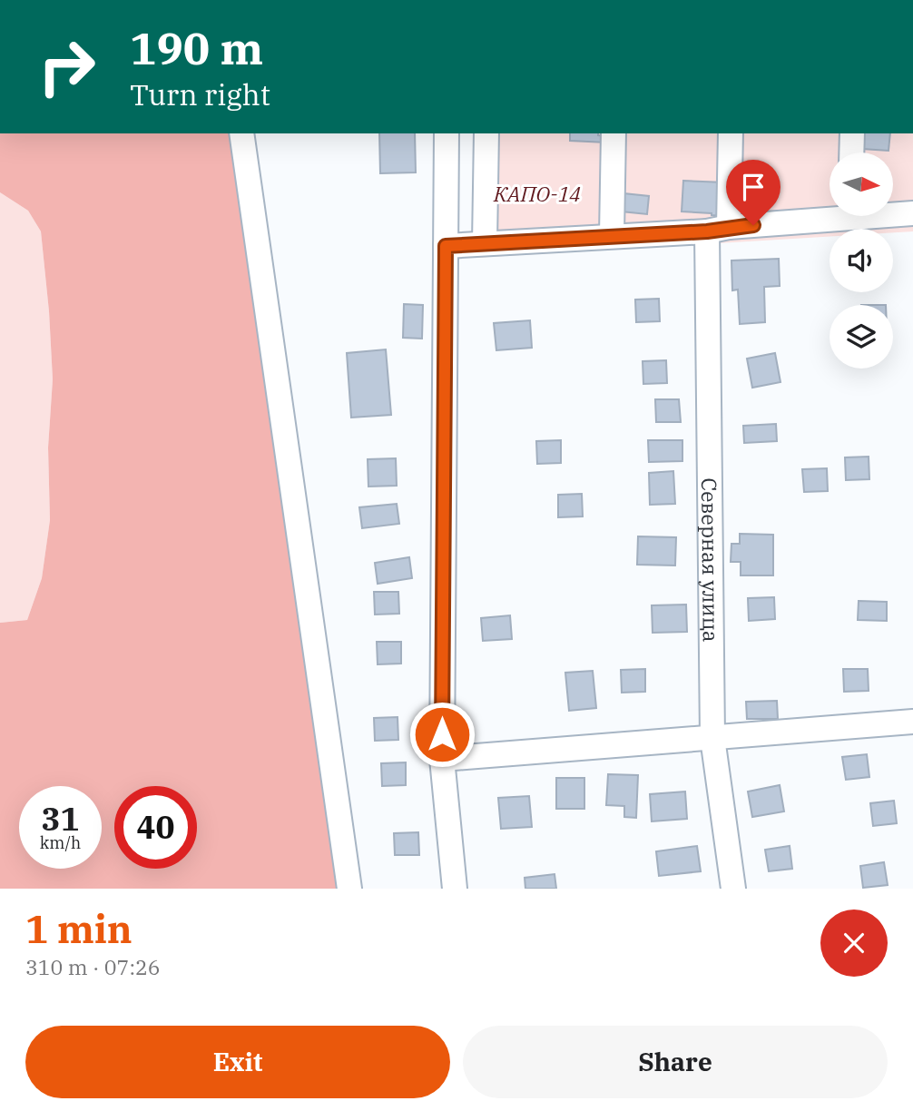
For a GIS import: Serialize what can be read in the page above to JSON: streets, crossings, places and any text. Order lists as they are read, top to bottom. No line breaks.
{"streets":{"street":["Северная улица"]},"parks":["КАПО-14"],"north":"right","page":{"turn":["190 m","Turn right"],"speed":"31 km/h","limit":"40","heading":["1 min","310 m · 07:26"],"buttons":["Exit","Share"]}}
